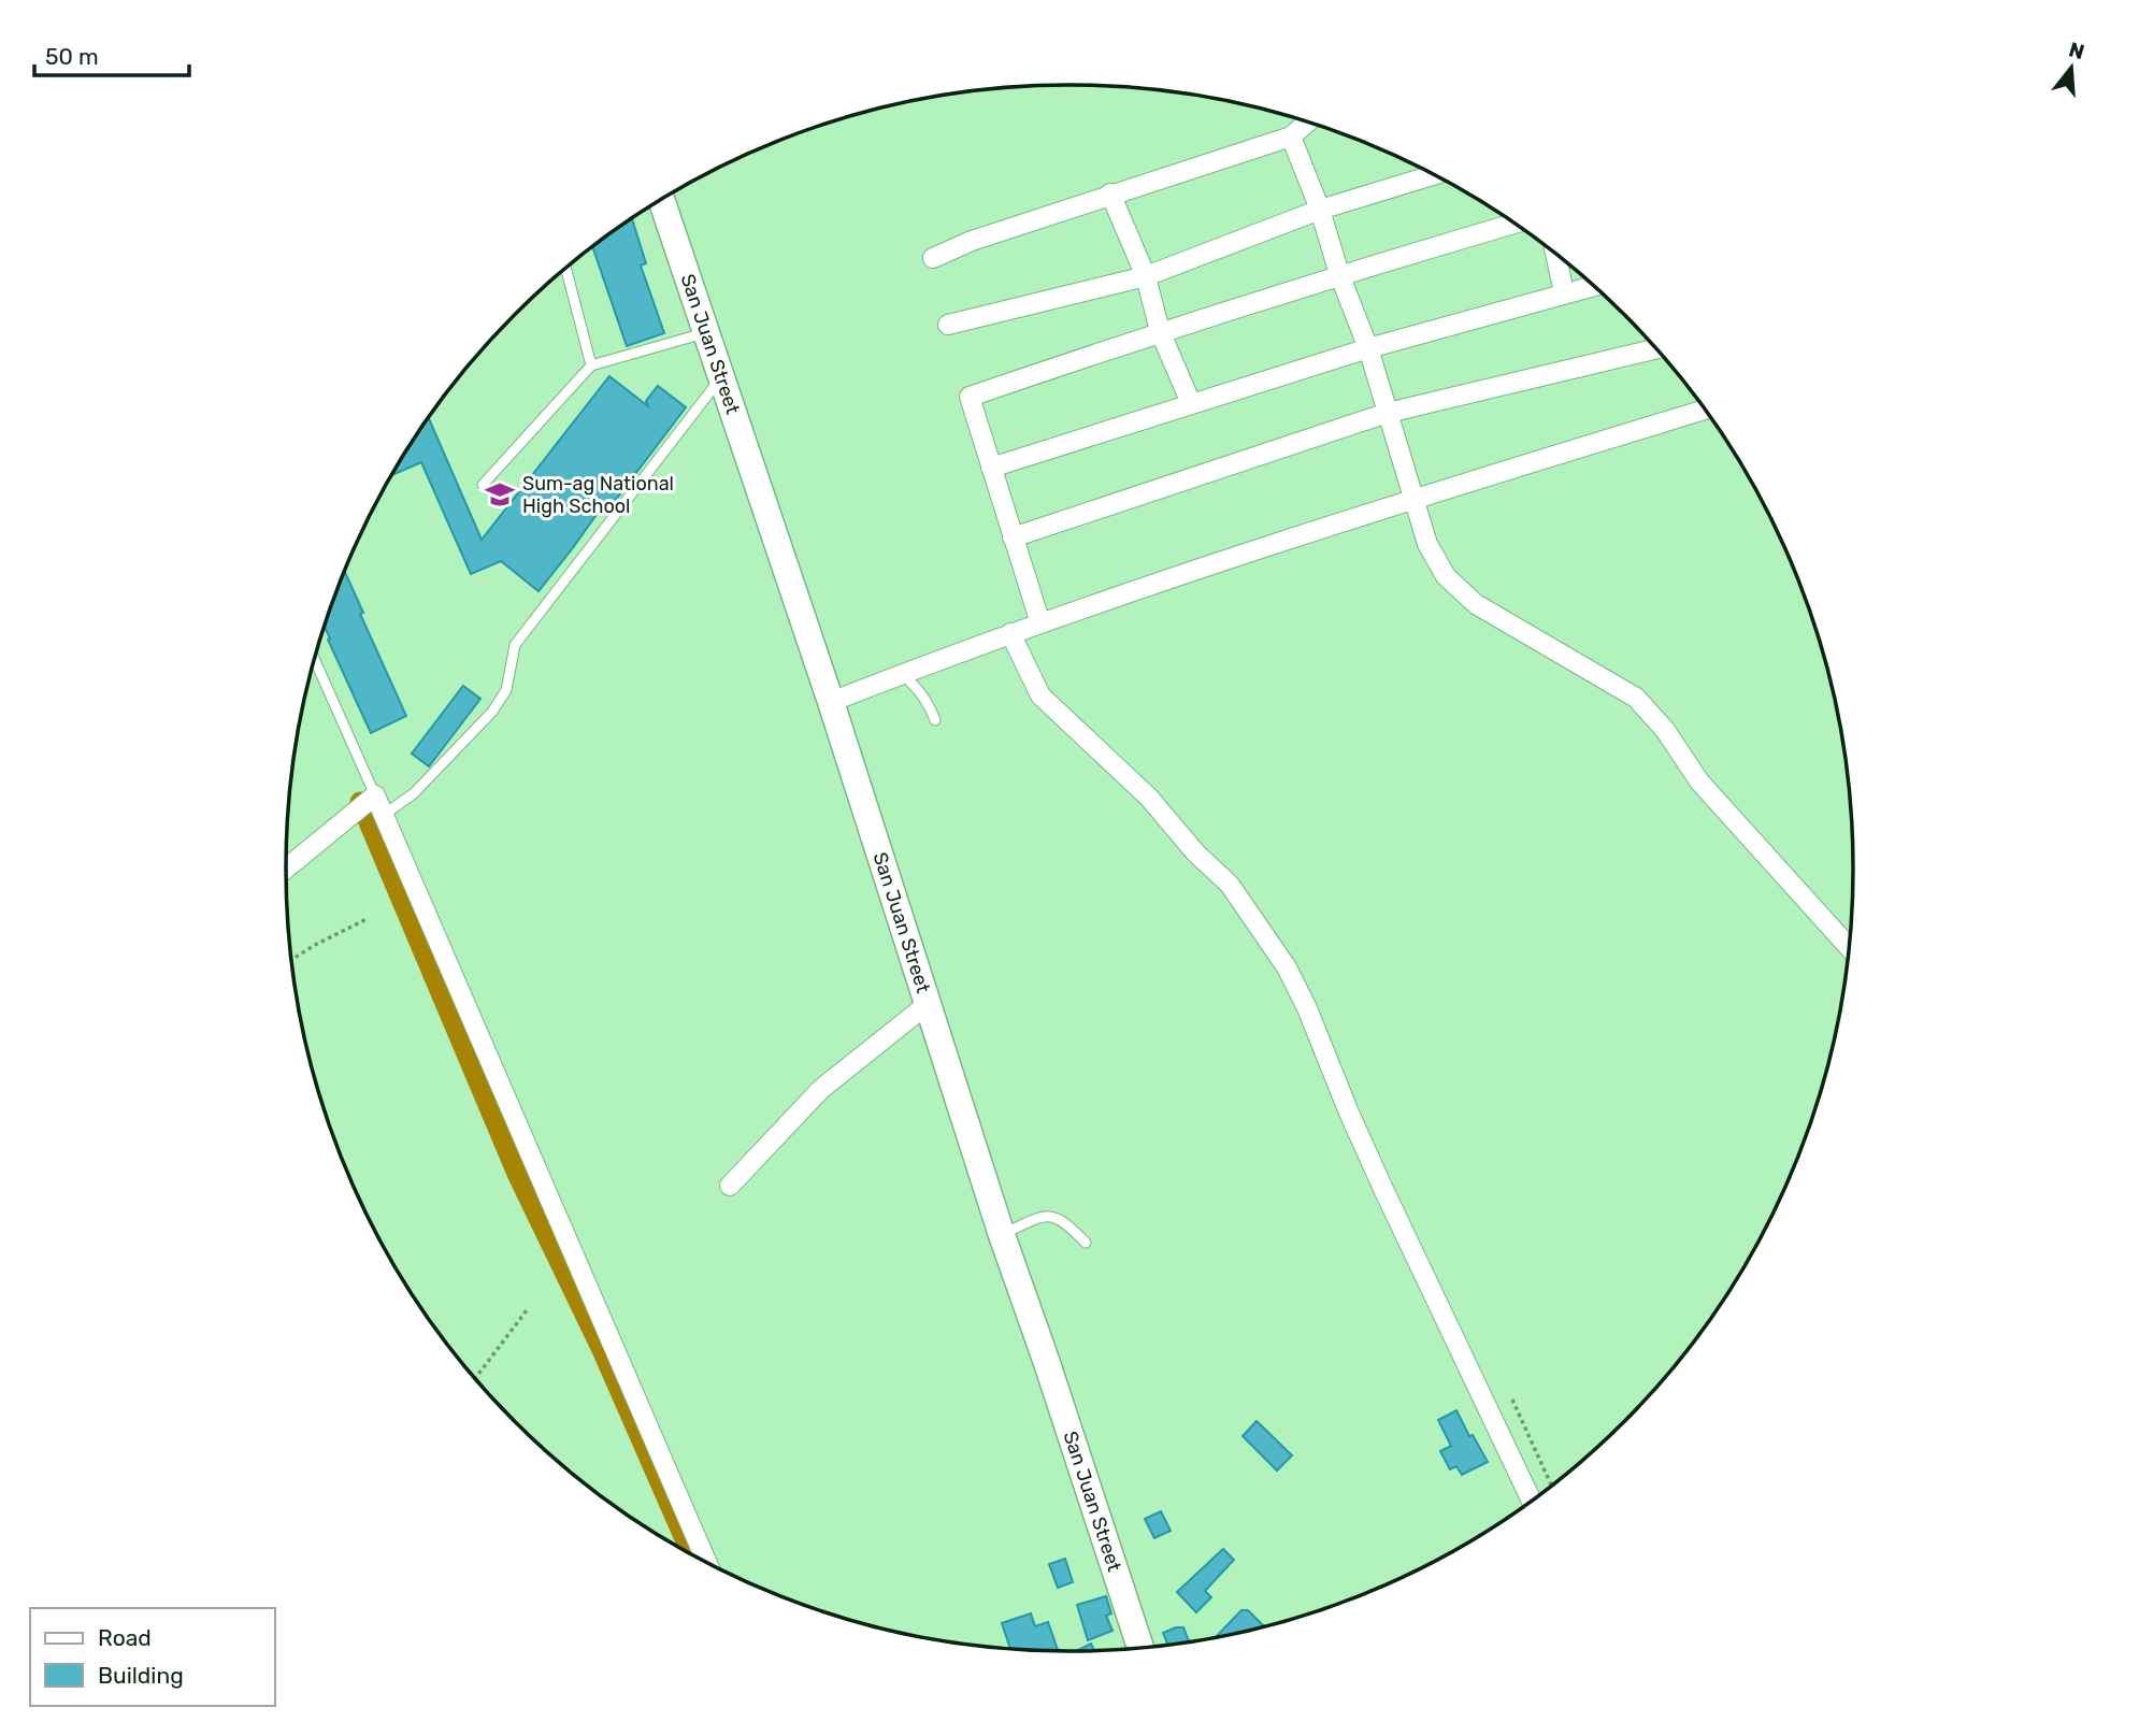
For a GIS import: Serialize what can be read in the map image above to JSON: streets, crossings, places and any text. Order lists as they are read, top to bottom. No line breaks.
{"streets":{"main road":["San Juan Street"]},"places":{"school or university":["Sum-ag National High School"]},"legend":["Road","Building"],"scale_bar":"50 m","north":"top"}
